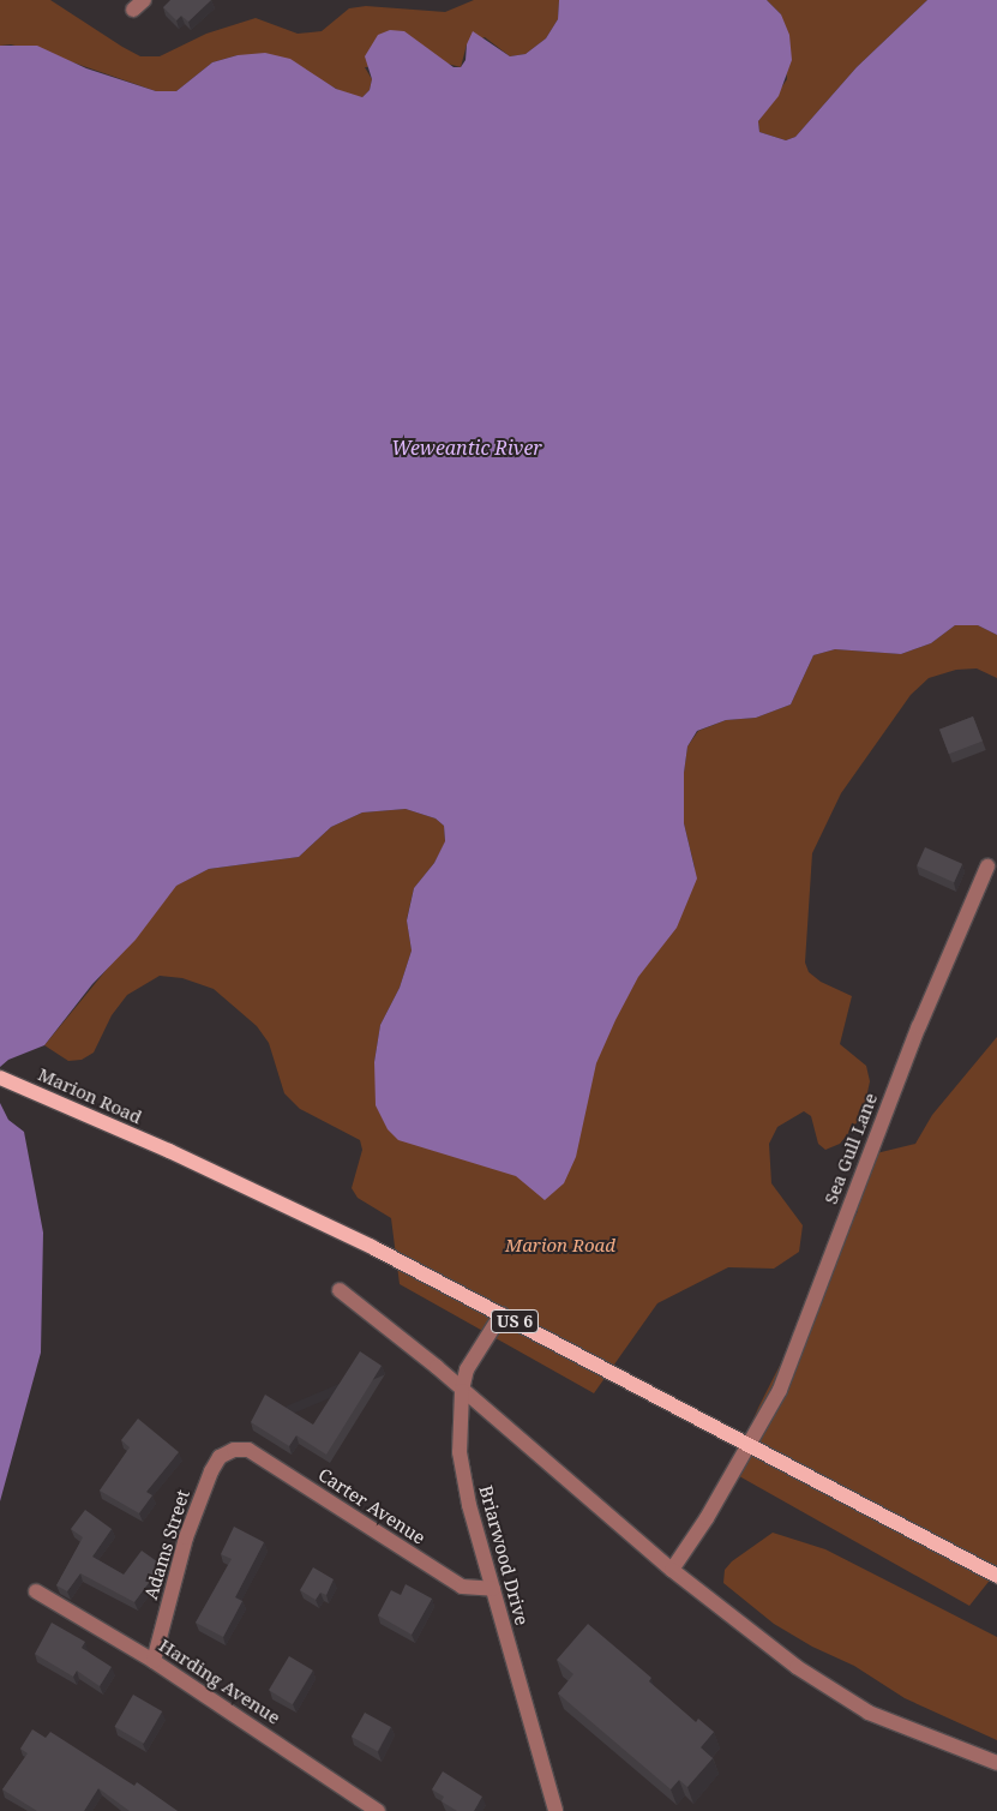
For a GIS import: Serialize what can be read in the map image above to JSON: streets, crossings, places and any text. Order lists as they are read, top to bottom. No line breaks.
{"streets":{"main road":["Marion Road","US 6"],"street":["Sea Gull Lane","Carter Avenue","Adams Street","Briarwood Drive","Harding Avenue"]},"crossings":[["Marion Road","Sea Gull Lane"],["Marion Road","Briarwood Drive"],["Carter Avenue","Adams Street"],["Carter Avenue","Briarwood Drive"],["Adams Street","Harding Avenue"]],"water":["Weweantic River"],"parks":["Marion Road"]}
